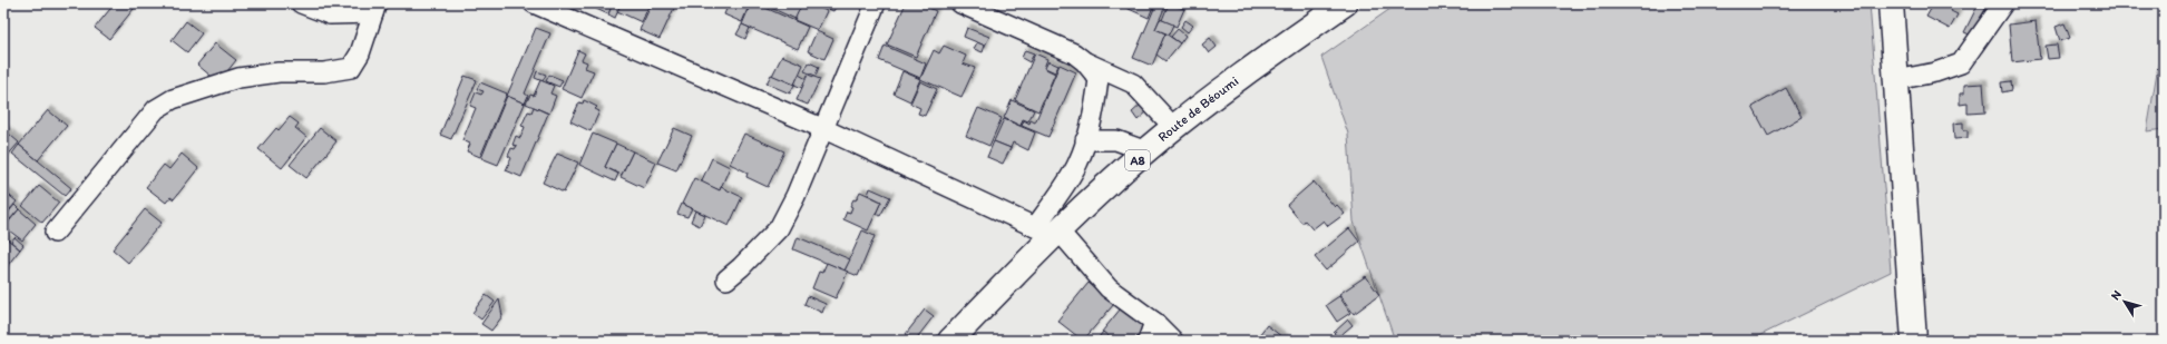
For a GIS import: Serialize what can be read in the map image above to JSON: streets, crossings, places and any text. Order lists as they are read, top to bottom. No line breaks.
{"streets":{"main road":["Route de Béoumi","A8"]},"north":"top left"}
